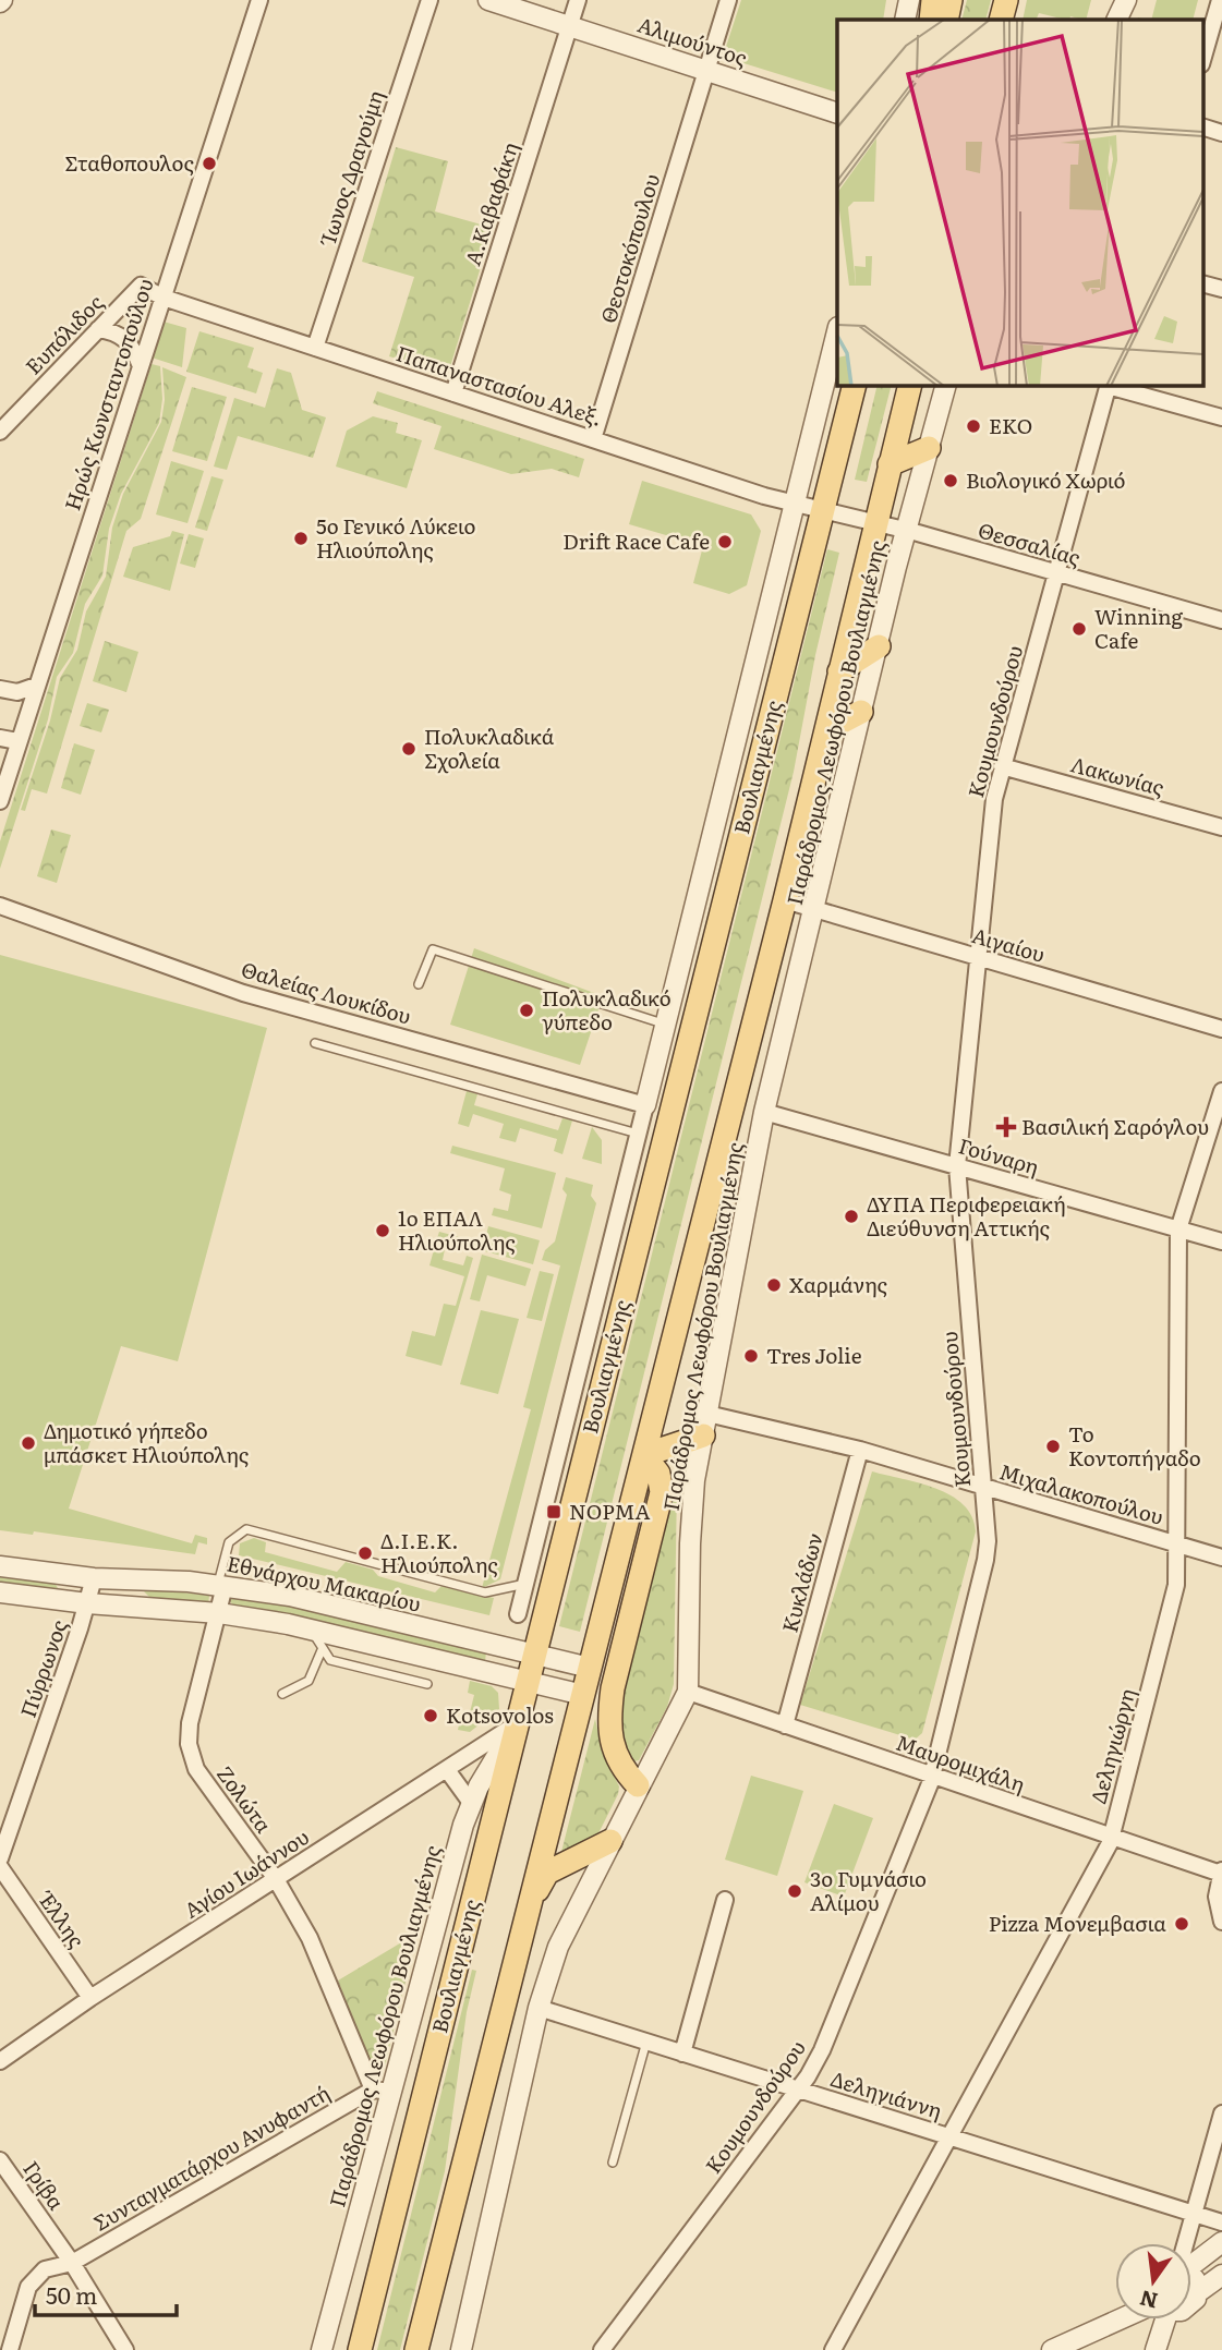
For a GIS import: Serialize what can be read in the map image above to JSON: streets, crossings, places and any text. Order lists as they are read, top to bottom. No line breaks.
{"streets":{"main road":["Βουλιαγμένης"],"street":["Αλιμούντος","Ίωνος Δραγούμη","Α.Καβαφάκη","Θεοτοκόπουλου","Ευπόλιδος","Παπαναστασίου Αλεξ.","Ηρώς Κωνσταντοπούλου","Θεσσαλίας","Κουμουνδούρου","Παράδρομος Λεωφόρου Βουλιαγμένης","Λακωνίας","Αιγαίου","Θαλείας Λουκίδου","Γούναρη","Μιχαλακοπούλου","Κυκλάδων","Εθνάρχου Μακαρίου","Πύρρωνος","Δεληγιώργη","Μαυρομιχάλη","Ζολώτα","Αγίου Ιωάννου","Έλλης","Δεληγιάννη","Συνταγματάρχου Ανυφαντή","Γρίβα"]},"crossings":[["Αλιμούντος","Α.Καβαφάκη"],["Αλιμούντος","Θεοτοκόπουλου"],["Ίωνος Δραγούμη","Παπαναστασίου Αλεξ."],["Α.Καβαφάκη","Παπαναστασίου Αλεξ."],["Θεοτοκόπουλου","Παπαναστασίου Αλεξ."],["Ευπόλιδος","Παπαναστασίου Αλεξ."],["Ευπόλιδος","Ηρώς Κωνσταντοπούλου"],["Παπαναστασίου Αλεξ.","Ηρώς Κωνσταντοπούλου"],["Παπαναστασίου Αλεξ.","Θεσσαλίας"],["Παπαναστασίου Αλεξ.","Βουλιαγμένης"],["Θεσσαλίας","Κουμουνδούρου"],["Θεσσαλίας","Παράδρομος Λεωφόρου Βουλιαγμένης"],["Θεσσαλίας","Βουλιαγμένης"],["Κουμουνδούρου","Λακωνίας"],["Κουμουνδούρου","Αιγαίου"],["Κουμουνδούρου","Γούναρη"],["Κουμουνδούρου","Μιχαλακοπούλου"],["Κουμουνδούρου","Μαυρομιχάλη"],["Κουμουνδούρου","Δεληγιάννη"],["Παράδρομος Λεωφόρου Βουλιαγμένης","Βουλιαγμένης"],["Παράδρομος Λεωφόρου Βουλιαγμένης","Αιγαίου"],["Παράδρομος Λεωφόρου Βουλιαγμένης","Γούναρη"],["Παράδρομος Λεωφόρου Βουλιαγμένης","Μιχαλακοπούλου"],["Παράδρομος Λεωφόρου Βουλιαγμένης","Μαυρομιχάλη"],["Παράδρομος Λεωφόρου Βουλιαγμένης","Ζολώτα"],["Παράδρομος Λεωφόρου Βουλιαγμένης","Αγίου Ιωάννου"],["Παράδρομος Λεωφόρου Βουλιαγμένης","Δεληγιάννη"],["Παράδρομος Λεωφόρου Βουλιαγμένης","Συνταγματάρχου Ανυφαντή"],["Βουλιαγμένης","Εθνάρχου Μακαρίου"],["Βουλιαγμένης","Αγίου Ιωάννου"],["Γούναρη","Δεληγιώργη"],["Μιχαλακοπούλου","Κυκλάδων"],["Μιχαλακοπούλου","Δεληγιώργη"],["Κυκλάδων","Μαυρομιχάλη"],["Εθνάρχου Μακαρίου","Πύρρωνος"],["Εθνάρχου Μακαρίου","Ζολώτα"],["Δεληγιώργη","Μαυρομιχάλη"],["Δεληγιώργη","Δεληγιάννη"],["Ζολώτα","Αγίου Ιωάννου"],["Ζολώτα","Συνταγματάρχου Ανυφαντή"],["Αγίου Ιωάννου","Έλλης"],["Συνταγματάρχου Ανυφαντή","Γρίβα"]],"places":{"other":["Σταθοπουλος","EKO","Βιολογικό Χωριό","5ο Γενικό Λύκειο Ηλιούπολης","Drift Race Cafe","Winning Cafe","Πολυκλαδικά Σχολεία","Πολυκλαδικό γύπεδο","ΔΥΠΑ Περιφερειακή Διεύθυνση Αττικής","1ο ΕΠΑΛ Ηλιούπολης","Χαρμάνης","Tres Jolie","Δημοτικό γήπεδο μπάσκετ Ηλιούπολης","Το Κοντοπήγαδο","Δ.Ι.Ε.Κ. Ηλιούπολης","Kotsovolos","3ο Γυμνάσιο Αλίμου","Pizza Μονεμβασια"],"health":["Βασιλική Σαρόγλου"],"transit":["ΝΟΡΜΑ"]},"scale_bar":"50 m","north":"bottom"}
